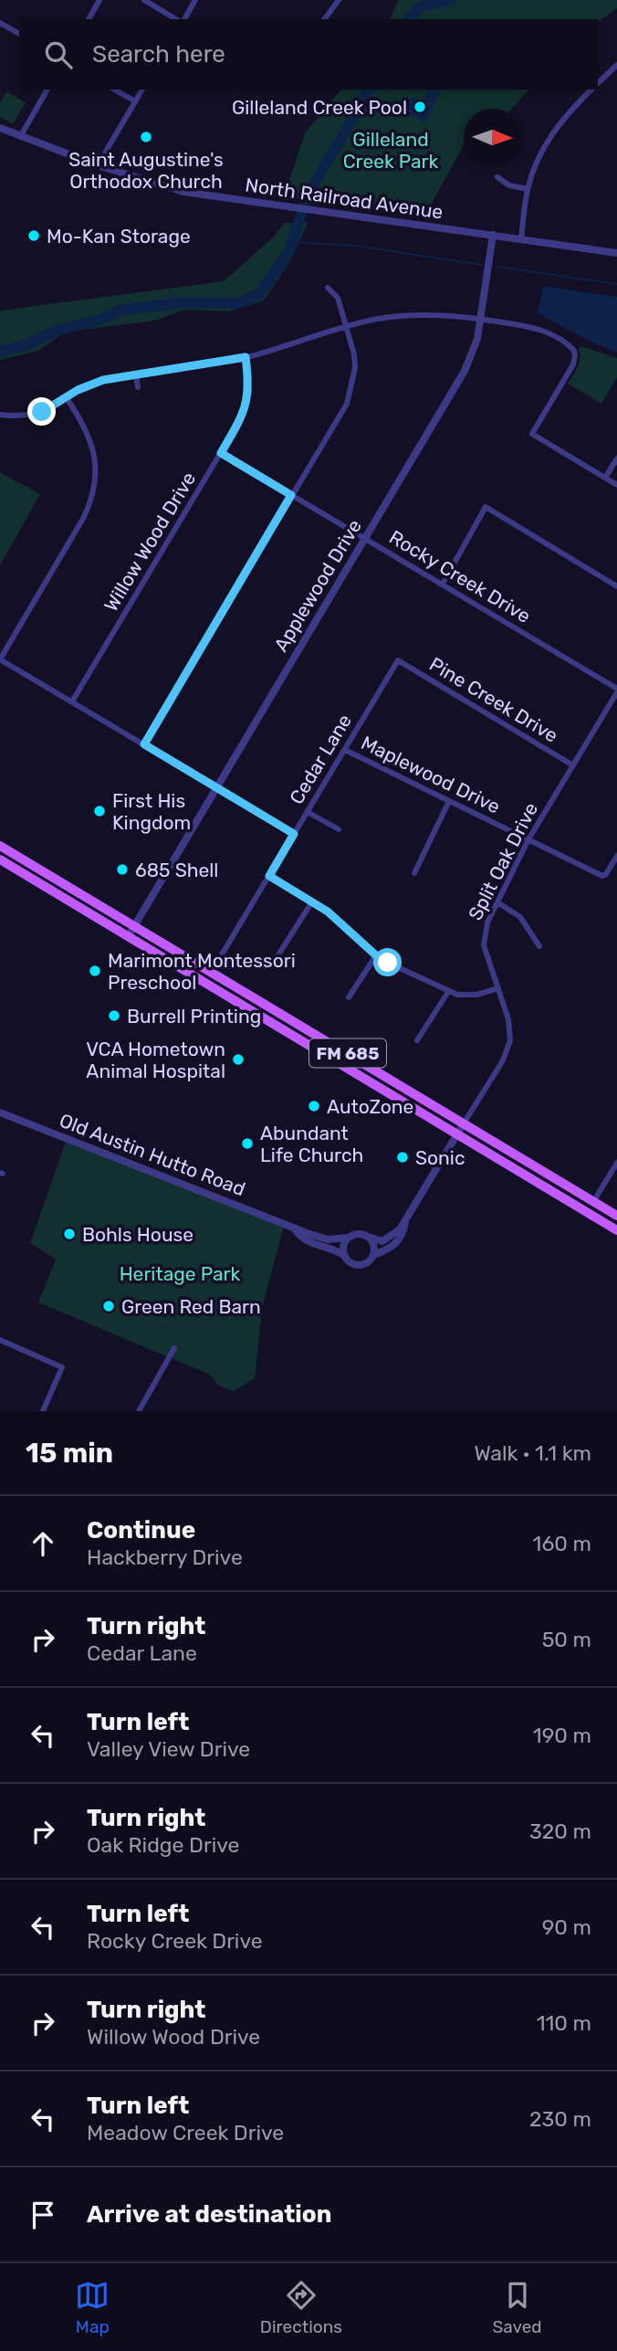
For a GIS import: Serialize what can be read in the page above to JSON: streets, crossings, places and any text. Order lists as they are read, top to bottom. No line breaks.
{"streets":{"main road":["FM 685"],"street":["North Railroad Avenue","Willow Wood Drive","Rocky Creek Drive","Applewood Drive","Pine Creek Drive","Cedar Lane","Maplewood Drive","Split Oak Drive","Old Austin Hutto Road"]},"crossings":[["North Railroad Avenue","Applewood Drive"],["Willow Wood Drive","Rocky Creek Drive"],["Rocky Creek Drive","Applewood Drive"],["Rocky Creek Drive","Split Oak Drive"],["Applewood Drive","FM 685"],["Pine Creek Drive","Cedar Lane"],["Pine Creek Drive","Split Oak Drive"],["Cedar Lane","Maplewood Drive"],["Cedar Lane","FM 685"],["Maplewood Drive","Split Oak Drive"],["Split Oak Drive","FM 685"],["Split Oak Drive","Old Austin Hutto Road"],["FM 685","Old Austin Hutto Road"]],"parks":["Gilleland Creek Park","Heritage Park"],"places":["Gilleland Creek Pool","Saint Augustine's Orthodox Church","Mo-Kan Storage","First His Kingdom","685 Shell","Marimont Montessori Preschool","Burrell Printing","VCA Hometown Animal Hospital","AutoZone","Abundant Life Church","Sonic","Bohls House","Green Red Barn"],"north":"right","page":{"search":"Search here","heading":["15 min","Walk · 1.1 km"],"list":[["Continue","Hackberry Drive","160 m"],["Turn right","Cedar Lane","50 m"],["Turn left","Valley View Drive","190 m"],["Turn right","Oak Ridge Drive","320 m"],["Turn left","Rocky Creek Drive","90 m"],["Turn right","Willow Wood Drive","110 m"],["Turn left","Meadow Creek Drive","230 m"],"Arrive at destination"],"nav":["Map","Directions","Saved"]}}
